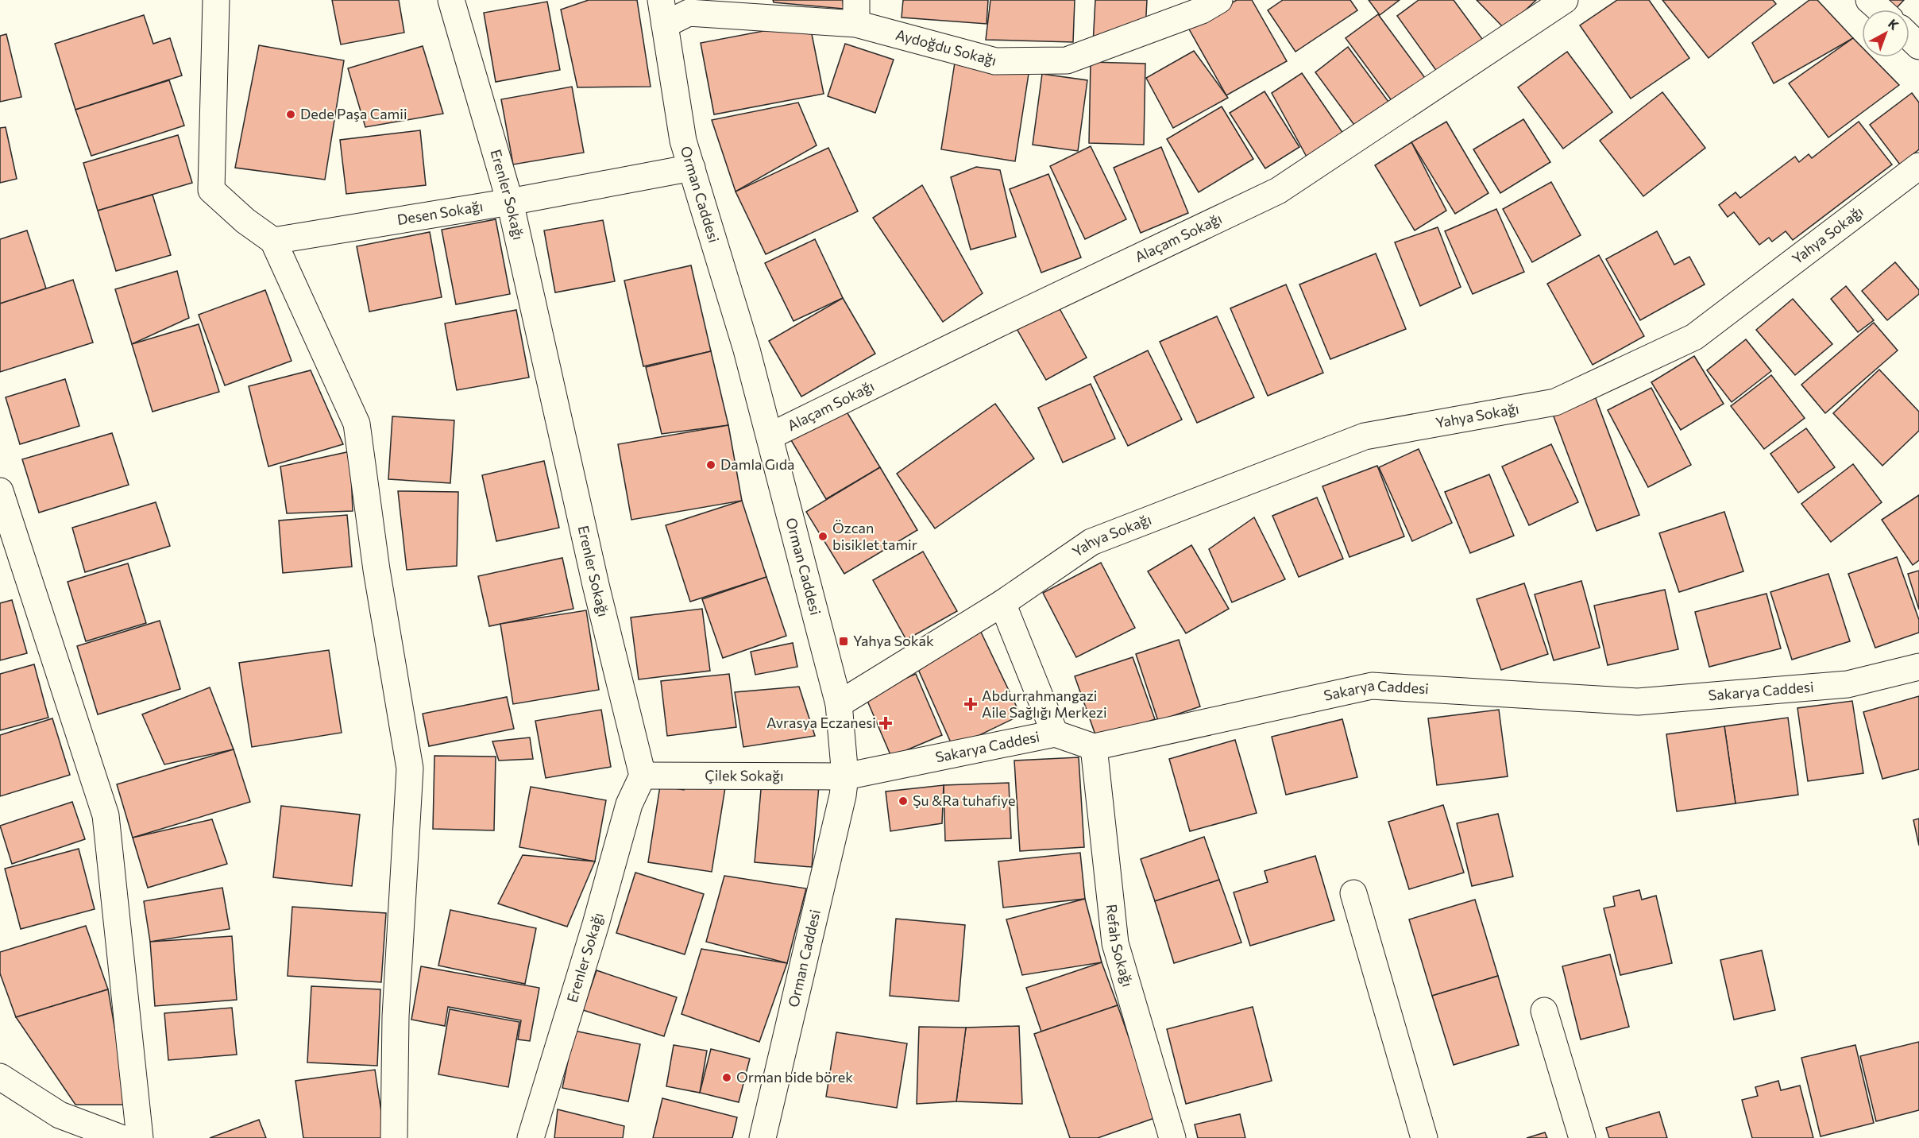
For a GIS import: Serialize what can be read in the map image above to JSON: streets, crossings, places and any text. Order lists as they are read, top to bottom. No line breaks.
{"streets":{"street":["Aydoğdu Sokağı","Orman Caddesi","Erenler Sokağı","Desen Sokağı","Yahya Sokağı","Alaçam Sokağı","Sakarya Caddesi","Çilek Sokağı","Refah Sokağı"]},"crossings":[["Aydoğdu Sokağı","Orman Caddesi"],["Orman Caddesi","Desen Sokağı"],["Orman Caddesi","Yahya Sokağı"],["Orman Caddesi","Alaçam Sokağı"],["Orman Caddesi","Sakarya Caddesi"],["Orman Caddesi","Çilek Sokağı"],["Erenler Sokağı","Desen Sokağı"],["Erenler Sokağı","Çilek Sokağı"],["Sakarya Caddesi","Çilek Sokağı"],["Sakarya Caddesi","Refah Sokağı"]],"places":{"other":["Dede Paşa Camii","Damla Gıda","Özcan bisiklet tamir","Şu &Ra tuhafiye","Orman bide börek"],"transit":["Yahya Sokak"],"health":["Abdurrahmangazi Aile Sağlığı Merkezi","Avrasya Eczanesi"]},"north":"top right"}
